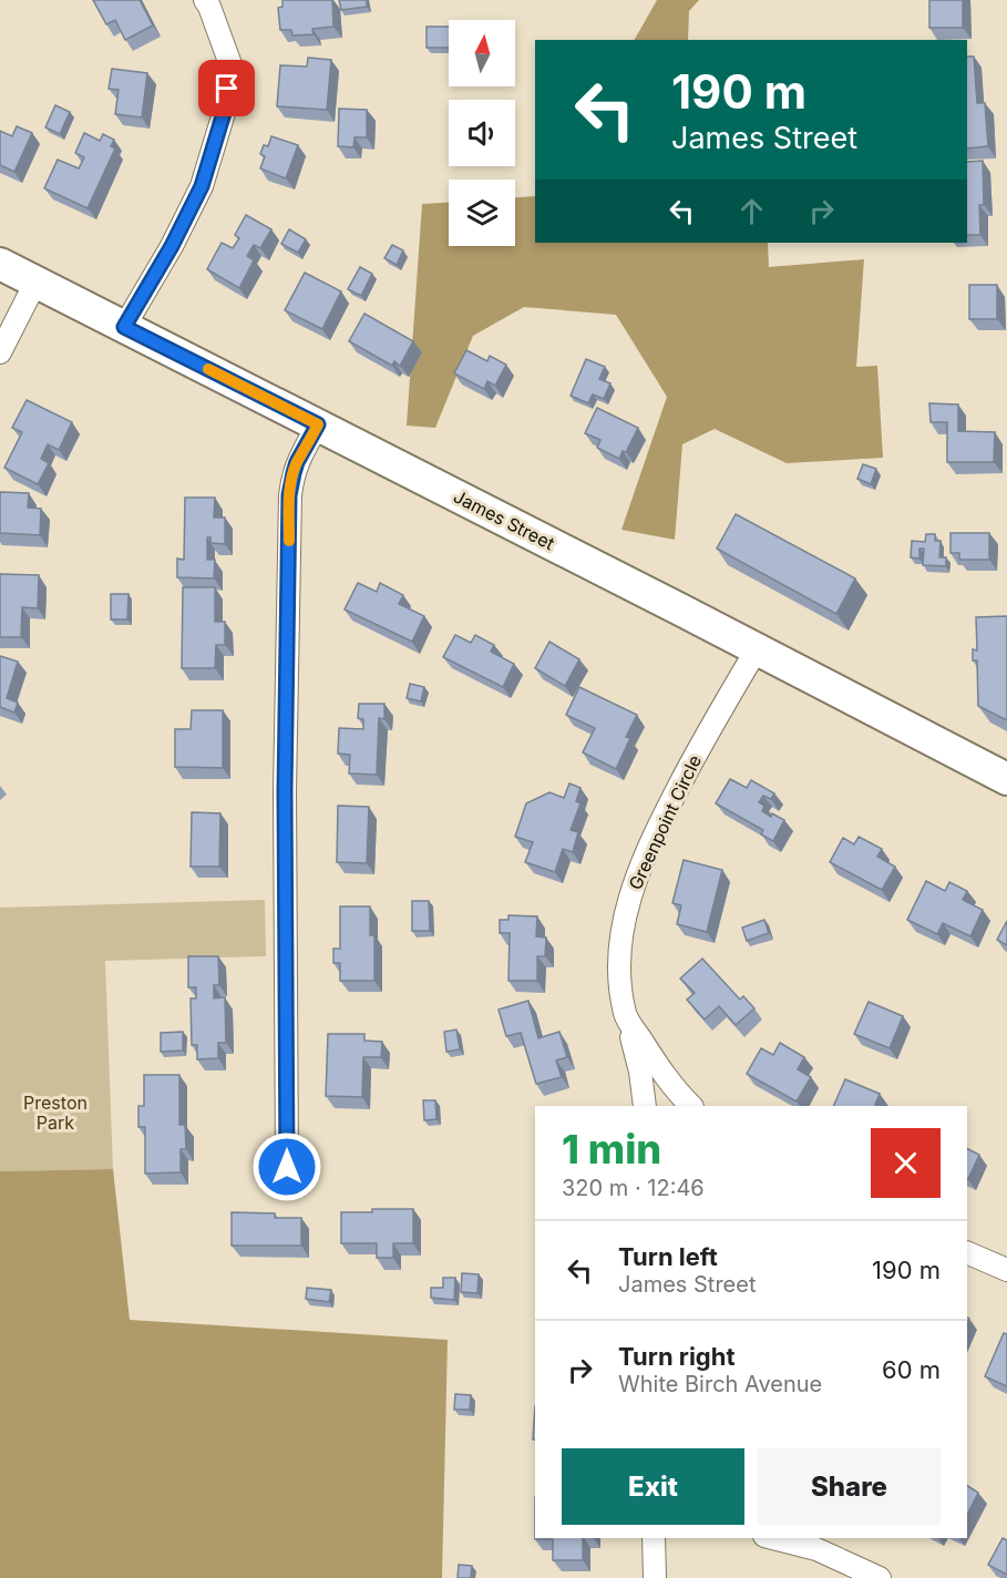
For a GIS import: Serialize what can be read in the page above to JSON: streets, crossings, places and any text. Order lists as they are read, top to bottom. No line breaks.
{"streets":{"main road":["James Street"],"street":["Greenpoint Circle"]},"crossings":[["James Street","Greenpoint Circle"]],"parks":["Preston Park"],"north":"top","page":{"turn":["190 m","James Street"],"heading":["1 min","320 m · 12:46"],"list":[{"name":"Turn left","note":"James Street","value":"190 m"},{"name":"Turn right","note":"White Birch Avenue","value":"60 m"}],"buttons":["Exit","Share"]}}
